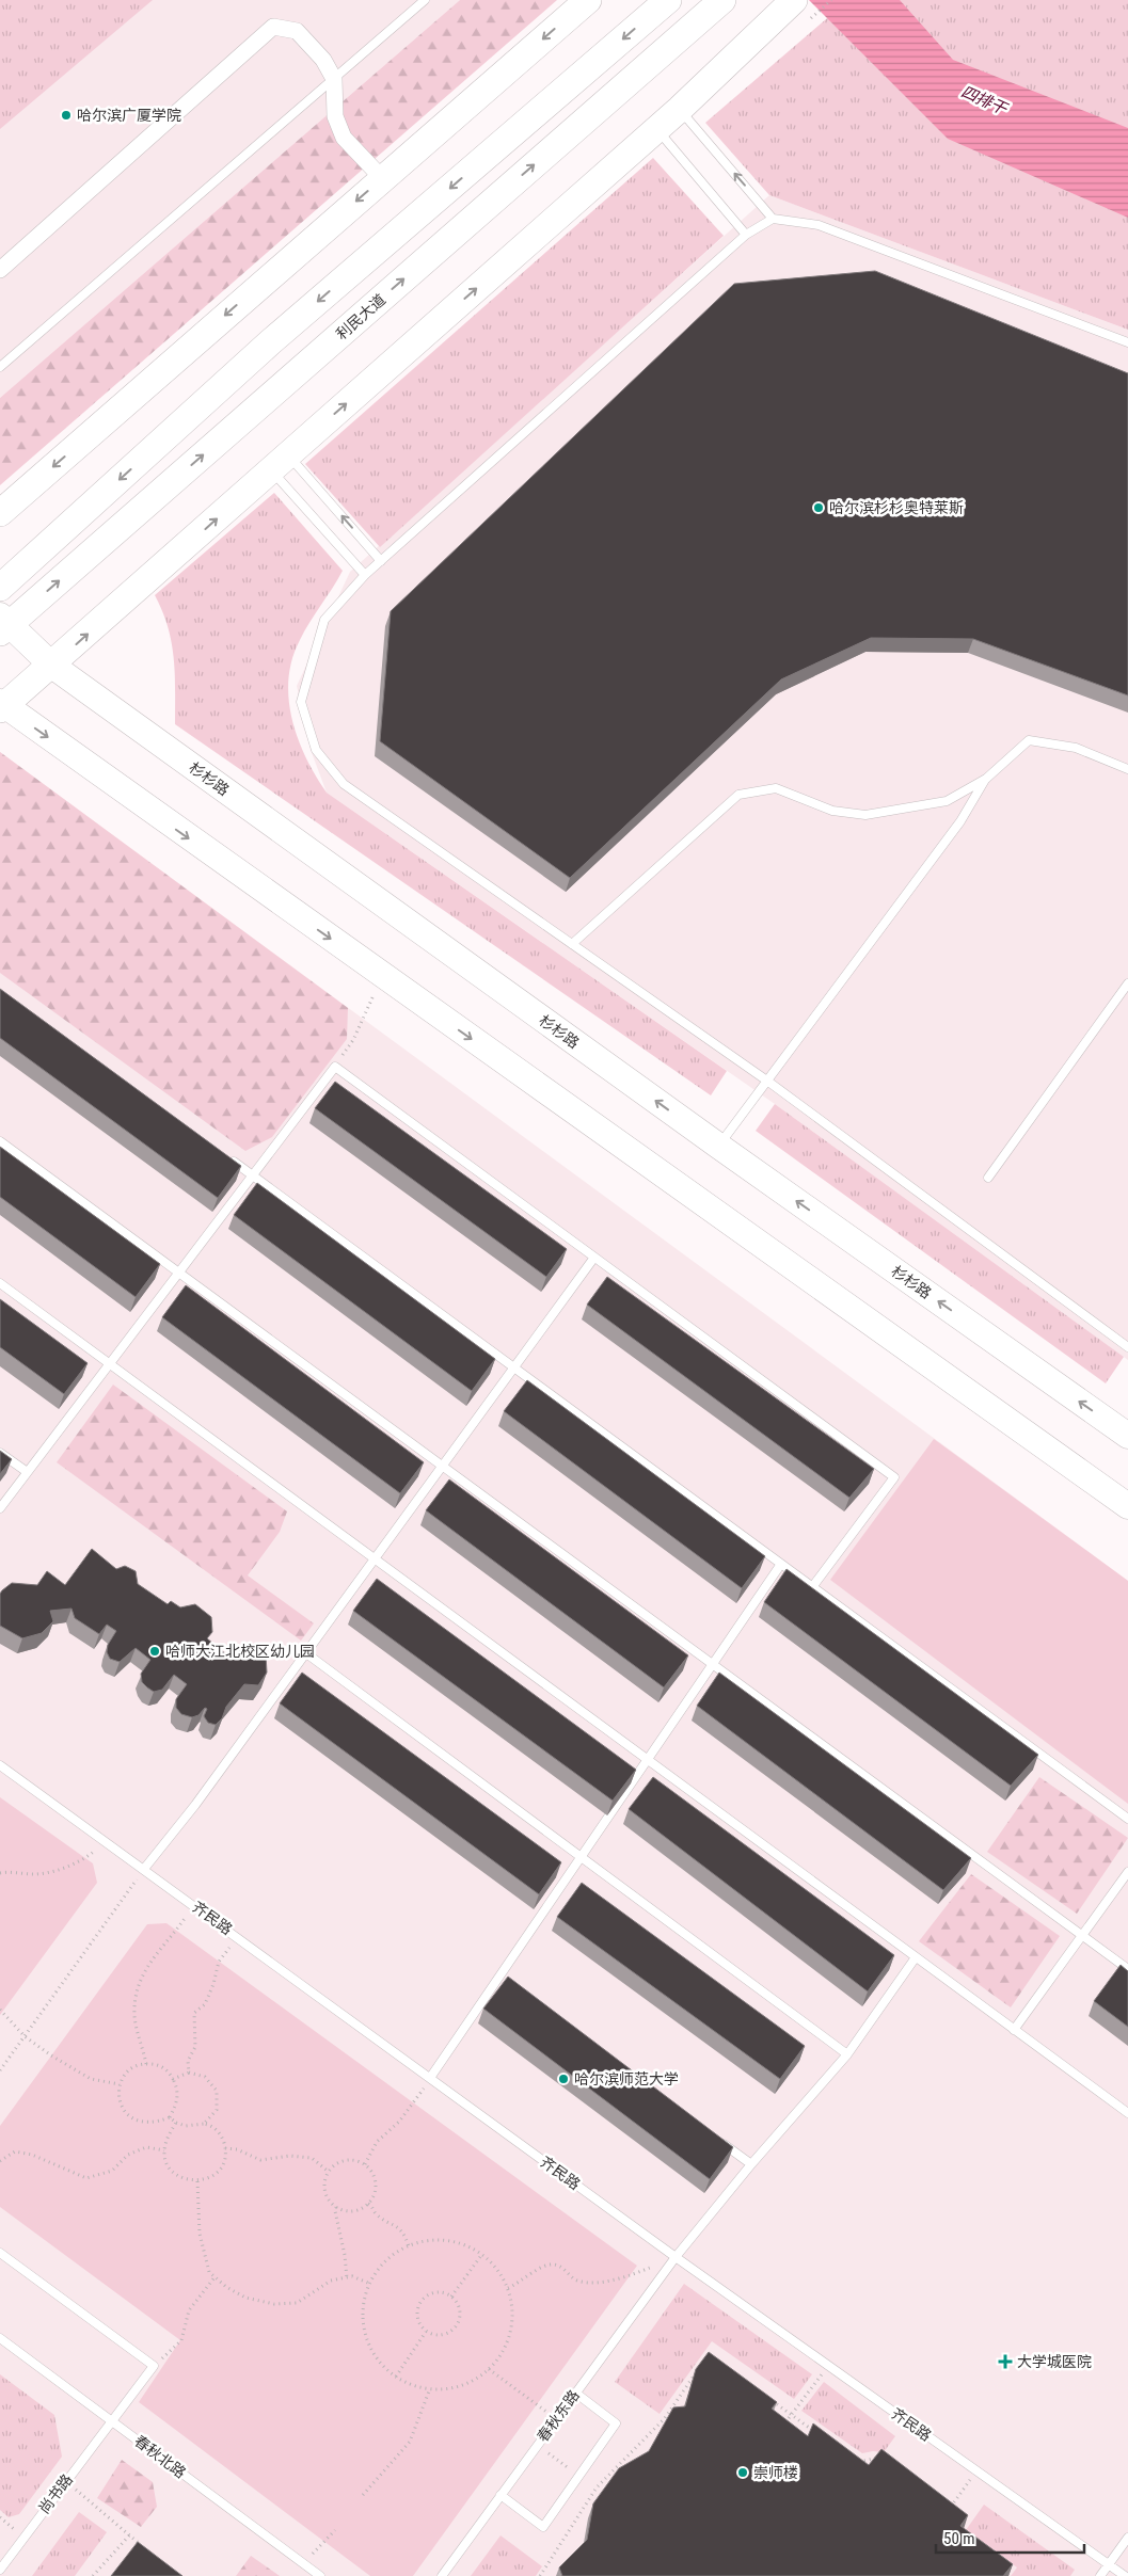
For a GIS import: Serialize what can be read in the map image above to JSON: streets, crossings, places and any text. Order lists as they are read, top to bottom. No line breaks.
{"streets":{"highway":["利民大道"],"main road":["杉杉路"],"lane":["齐民路","春秋东路","春秋北路","尚书路"]},"crossings":[["利民大道","杉杉路"],["齐民路","春秋东路"],["春秋北路","尚书路"]],"water":["四排干"],"places":{"other":["哈尔滨广厦学院","哈尔滨杉杉奥特莱斯","哈师大江北校区幼儿园","哈尔滨师范大学","崇师楼"],"health":["大学城医院"]},"scale_bar":"50 m"}
